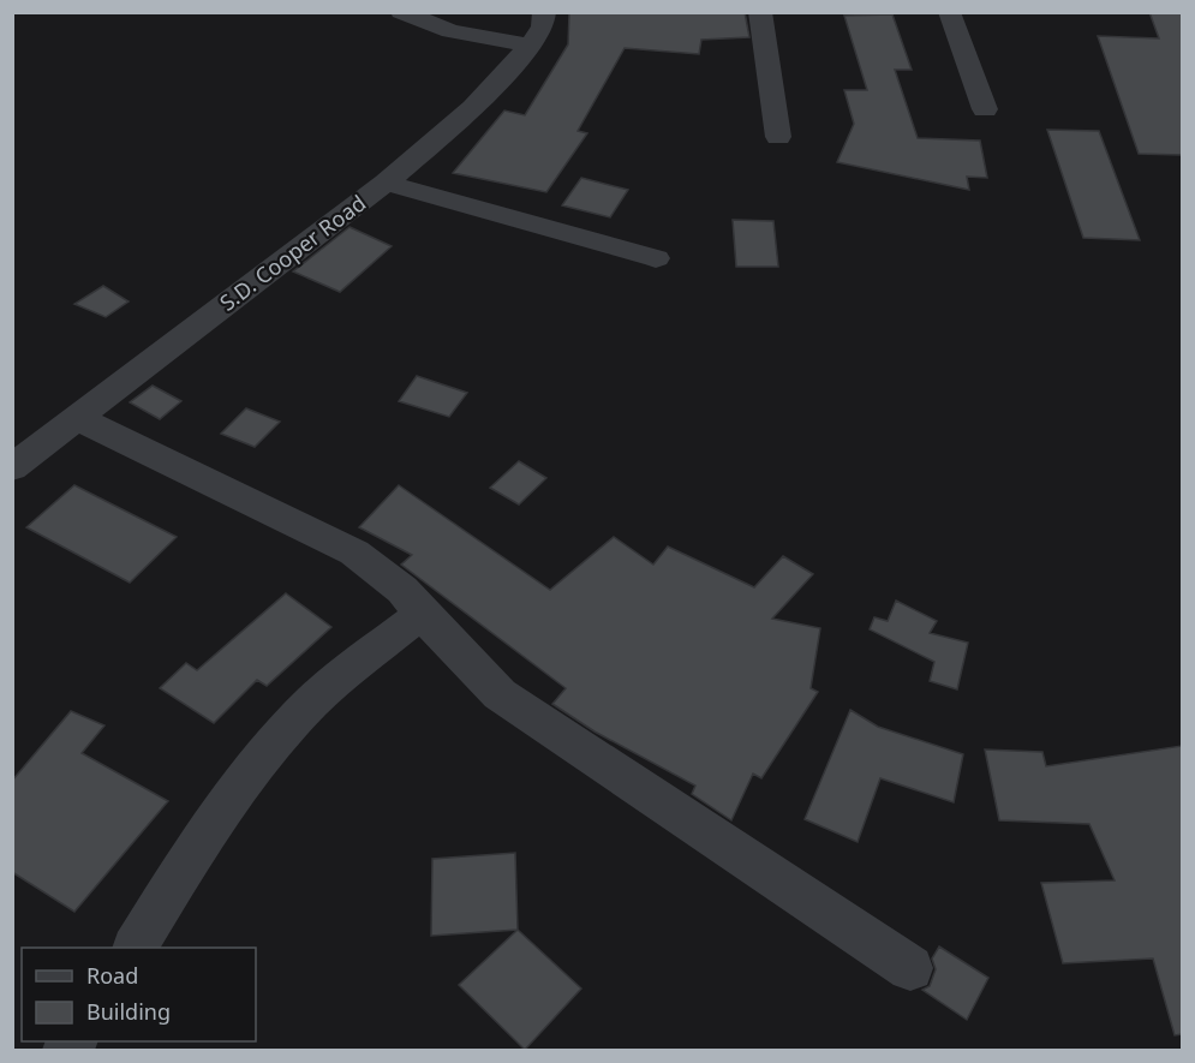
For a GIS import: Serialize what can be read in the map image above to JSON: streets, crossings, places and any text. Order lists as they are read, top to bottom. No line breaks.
{"streets":{"street":["S.D. Cooper Road"]},"legend":["Road","Building"]}
